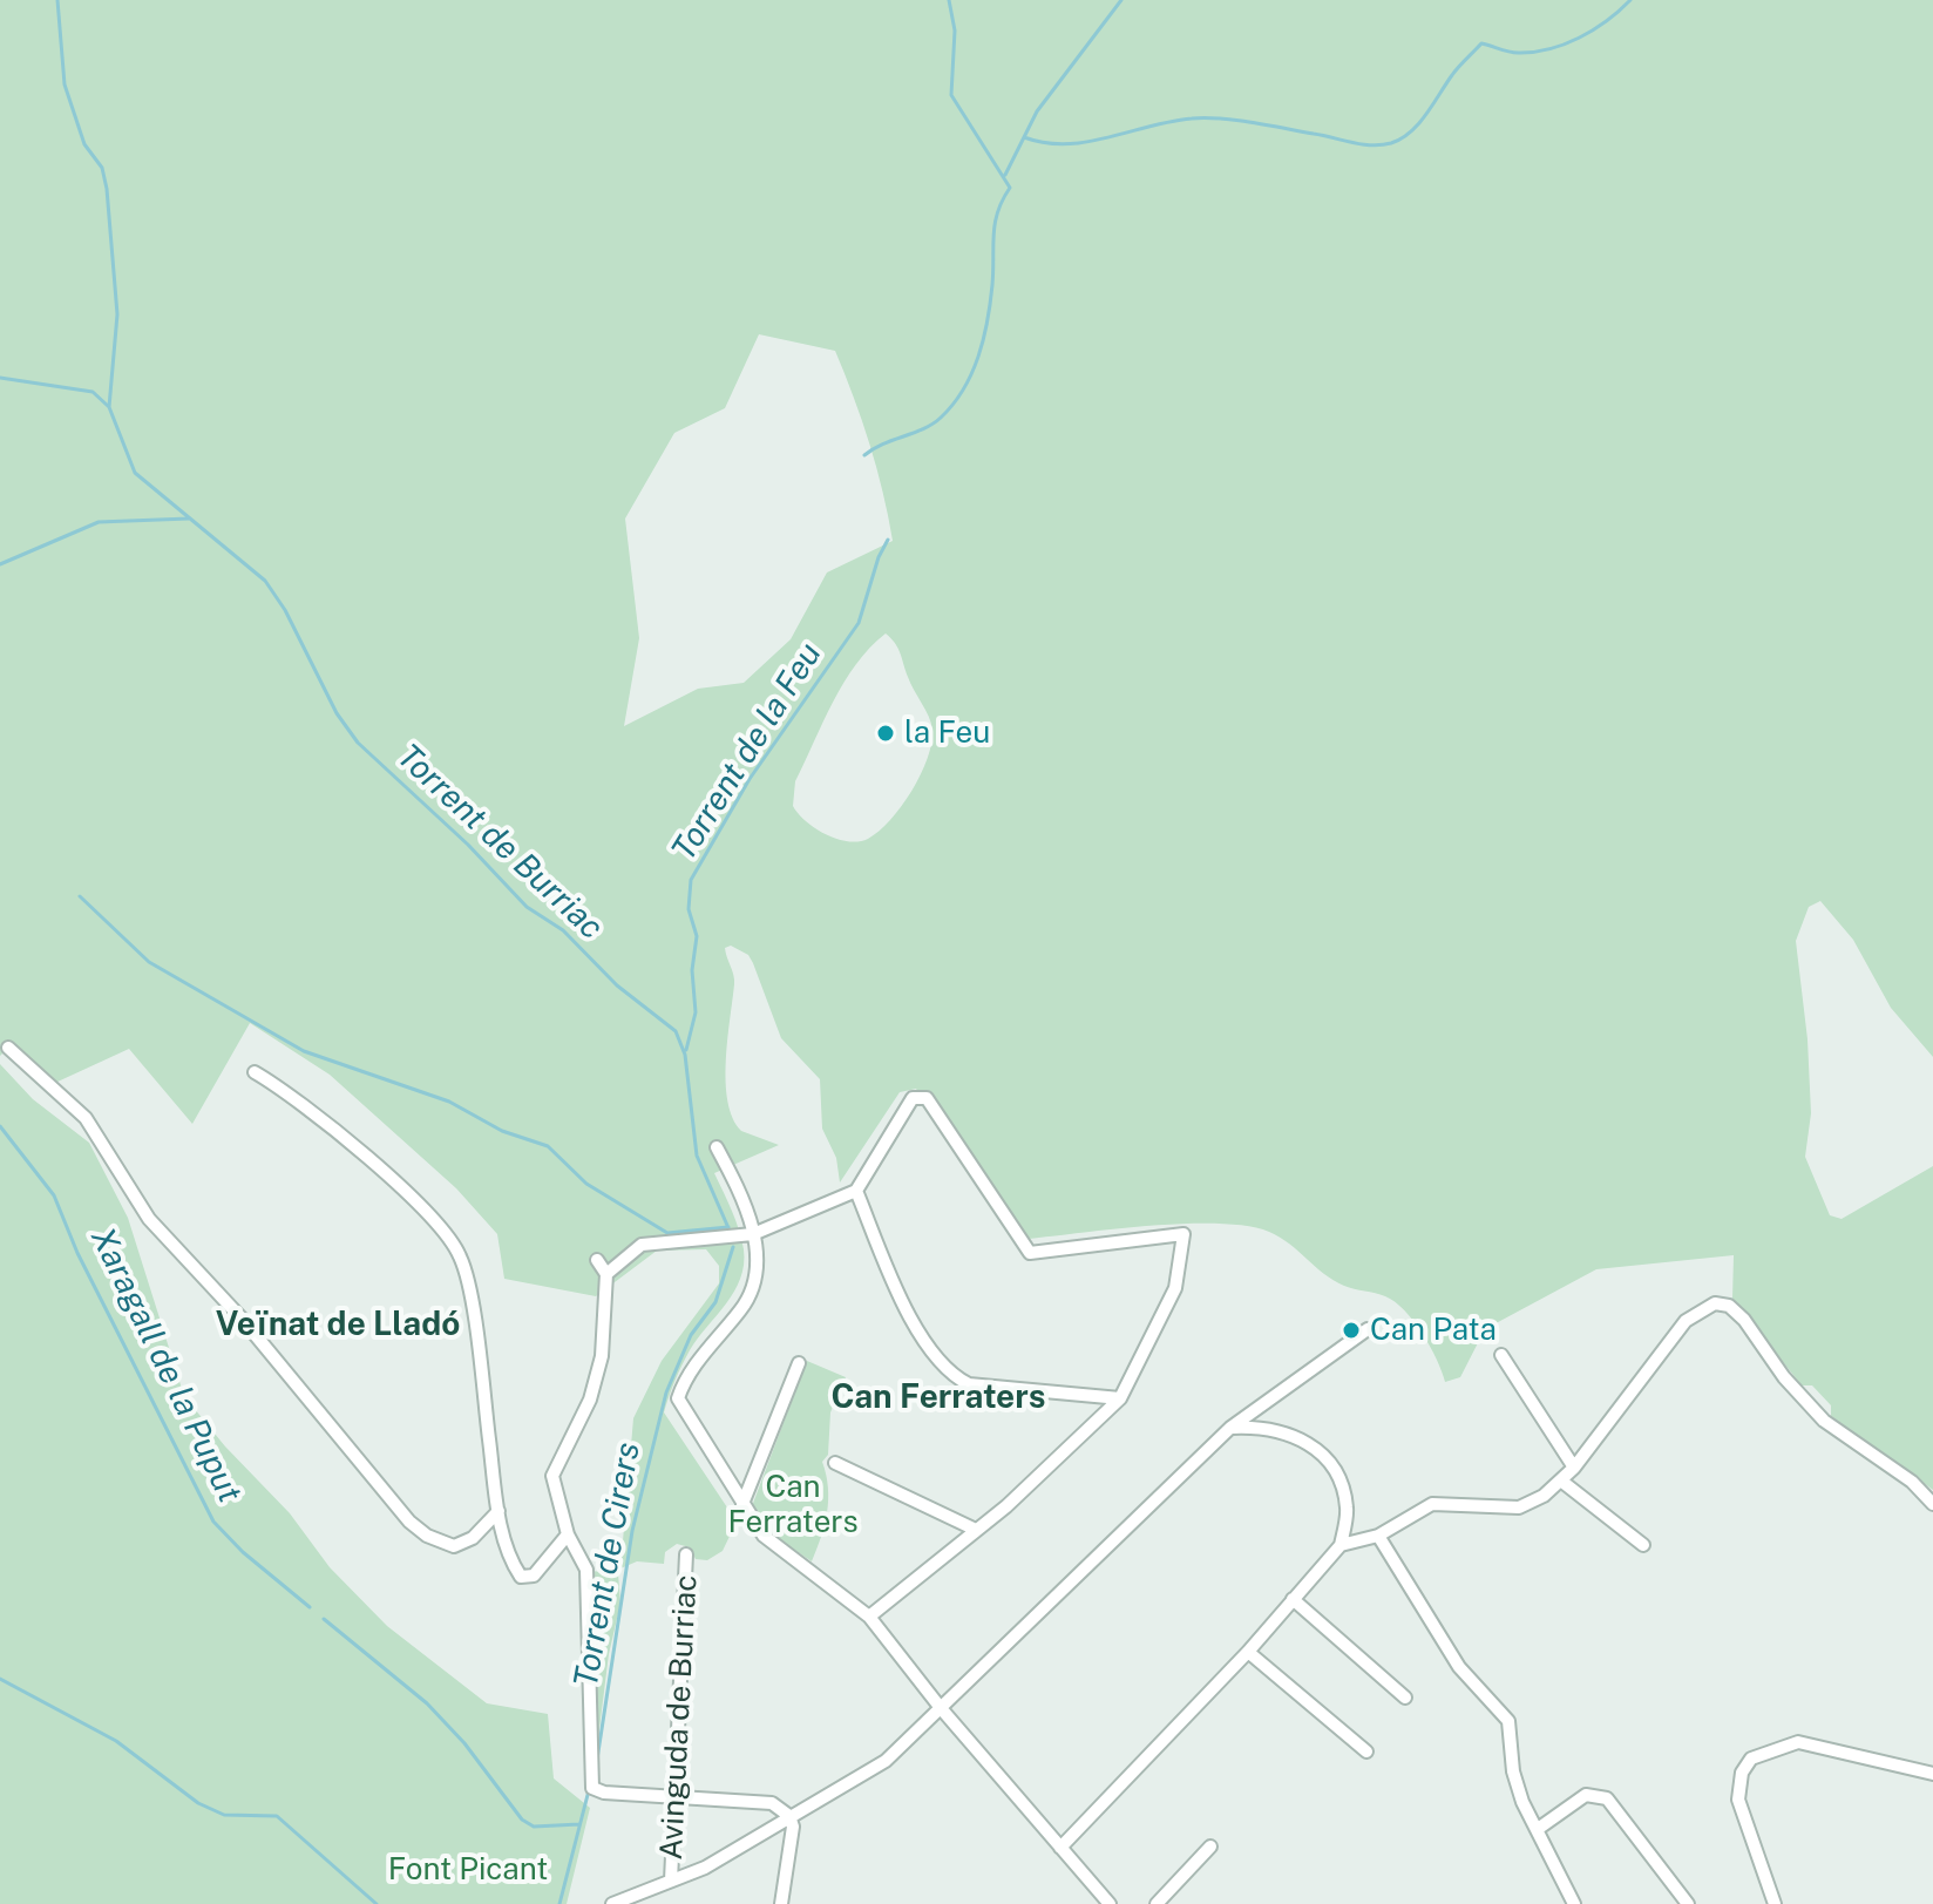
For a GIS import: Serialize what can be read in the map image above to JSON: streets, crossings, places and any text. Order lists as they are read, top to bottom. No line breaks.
{"streets":{"street":["Avinguda de Burriac"]},"districts":["Veïnat de Lladó","Can Ferraters"],"water":["Torrent de la Feu","Torrent de Burriac","Xaragall de la Puput","Torrent de Cirers"],"parks":["Can Ferraters","Font Picant"],"places":["la Feu","Can Pata"]}
